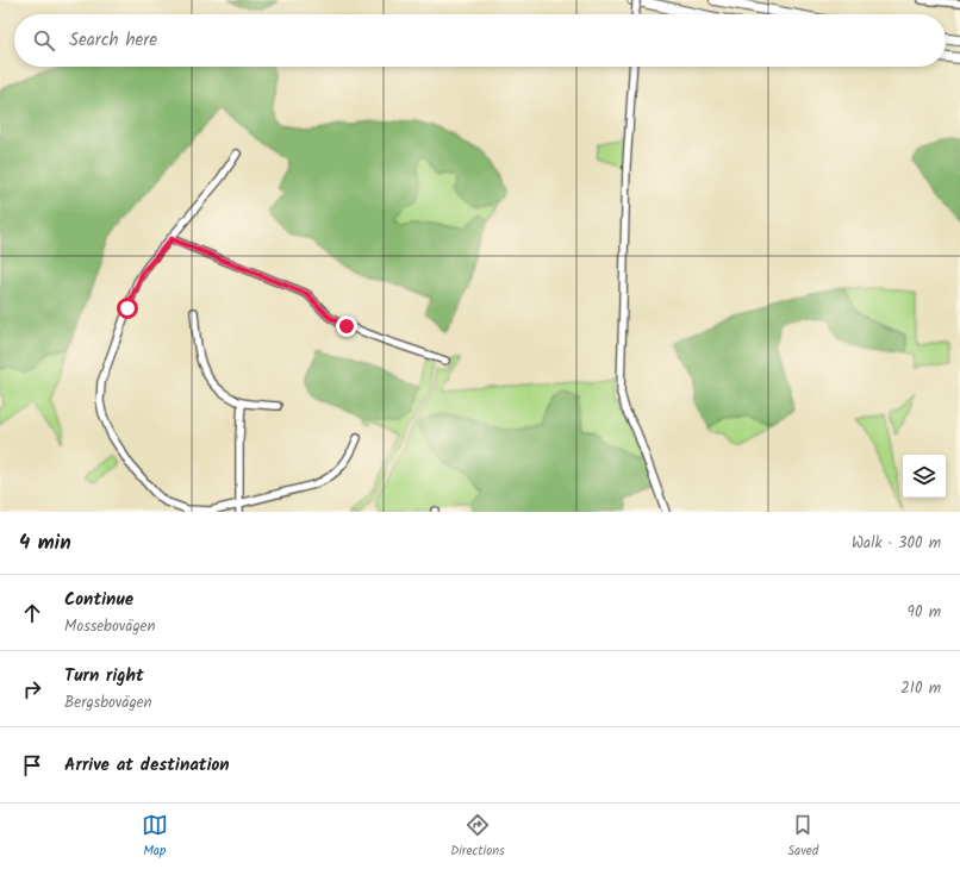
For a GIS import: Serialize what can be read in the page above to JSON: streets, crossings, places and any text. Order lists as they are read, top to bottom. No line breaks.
{"page":{"search":"Search here","heading":["4 min","Walk · 300 m"],"list":[["Continue","Mossebovägen","90 m"],["Turn right","Bergsbovägen","210 m"],"Arrive at destination"],"nav":["Map","Directions","Saved"]}}
